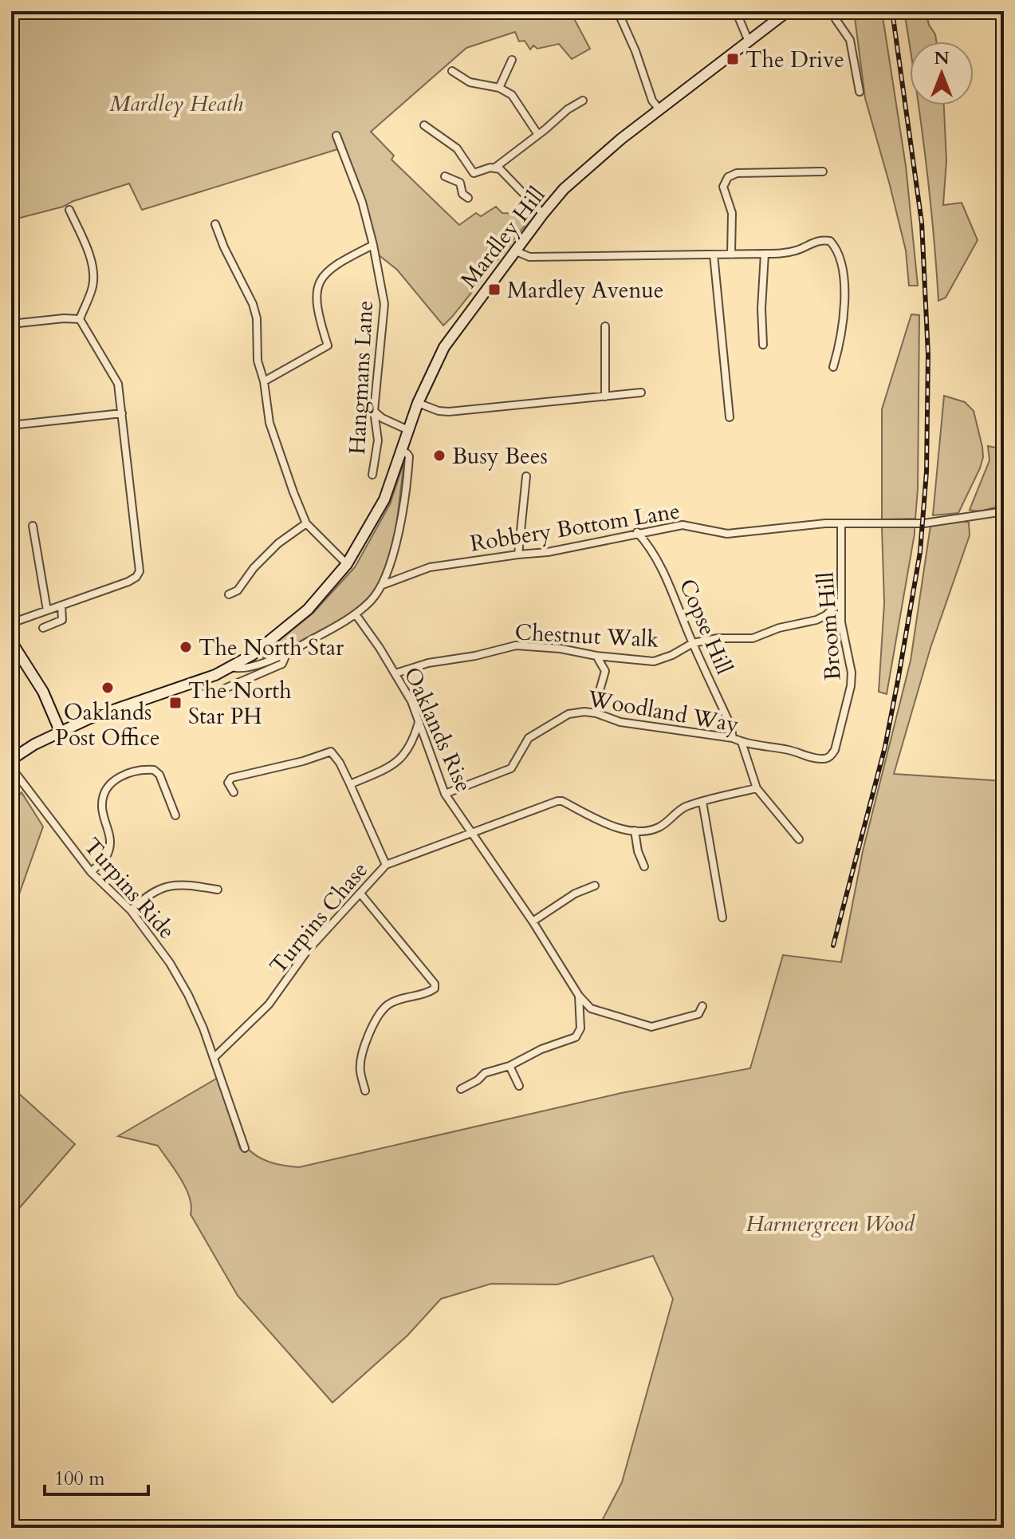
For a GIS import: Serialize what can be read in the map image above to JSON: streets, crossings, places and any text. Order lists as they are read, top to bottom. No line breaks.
{"streets":{"main road":["Mardley Hill"],"street":["Hangmans Lane","Robbery Bottom Lane","Copse Hill","Broom Hill","Chestnut Walk","Woodland Way","Oaklands Rise","Turpins Ride","Turpins Chase"]},"crossings":[["Robbery Bottom Lane","Copse Hill"],["Robbery Bottom Lane","Broom Hill"],["Copse Hill","Chestnut Walk"],["Copse Hill","Woodland Way"],["Broom Hill","Chestnut Walk"],["Broom Hill","Woodland Way"],["Chestnut Walk","Oaklands Rise"],["Woodland Way","Oaklands Rise"],["Oaklands Rise","Turpins Chase"],["Turpins Ride","Turpins Chase"]],"parks":["Mardley Heath","Harmergreen Wood"],"places":{"transit":["The Drive","Mardley Avenue","The North Star PH"],"other":["Busy Bees","The North Star","Oaklands Post Office"]},"scale_bar":"100 m","north":"top"}
